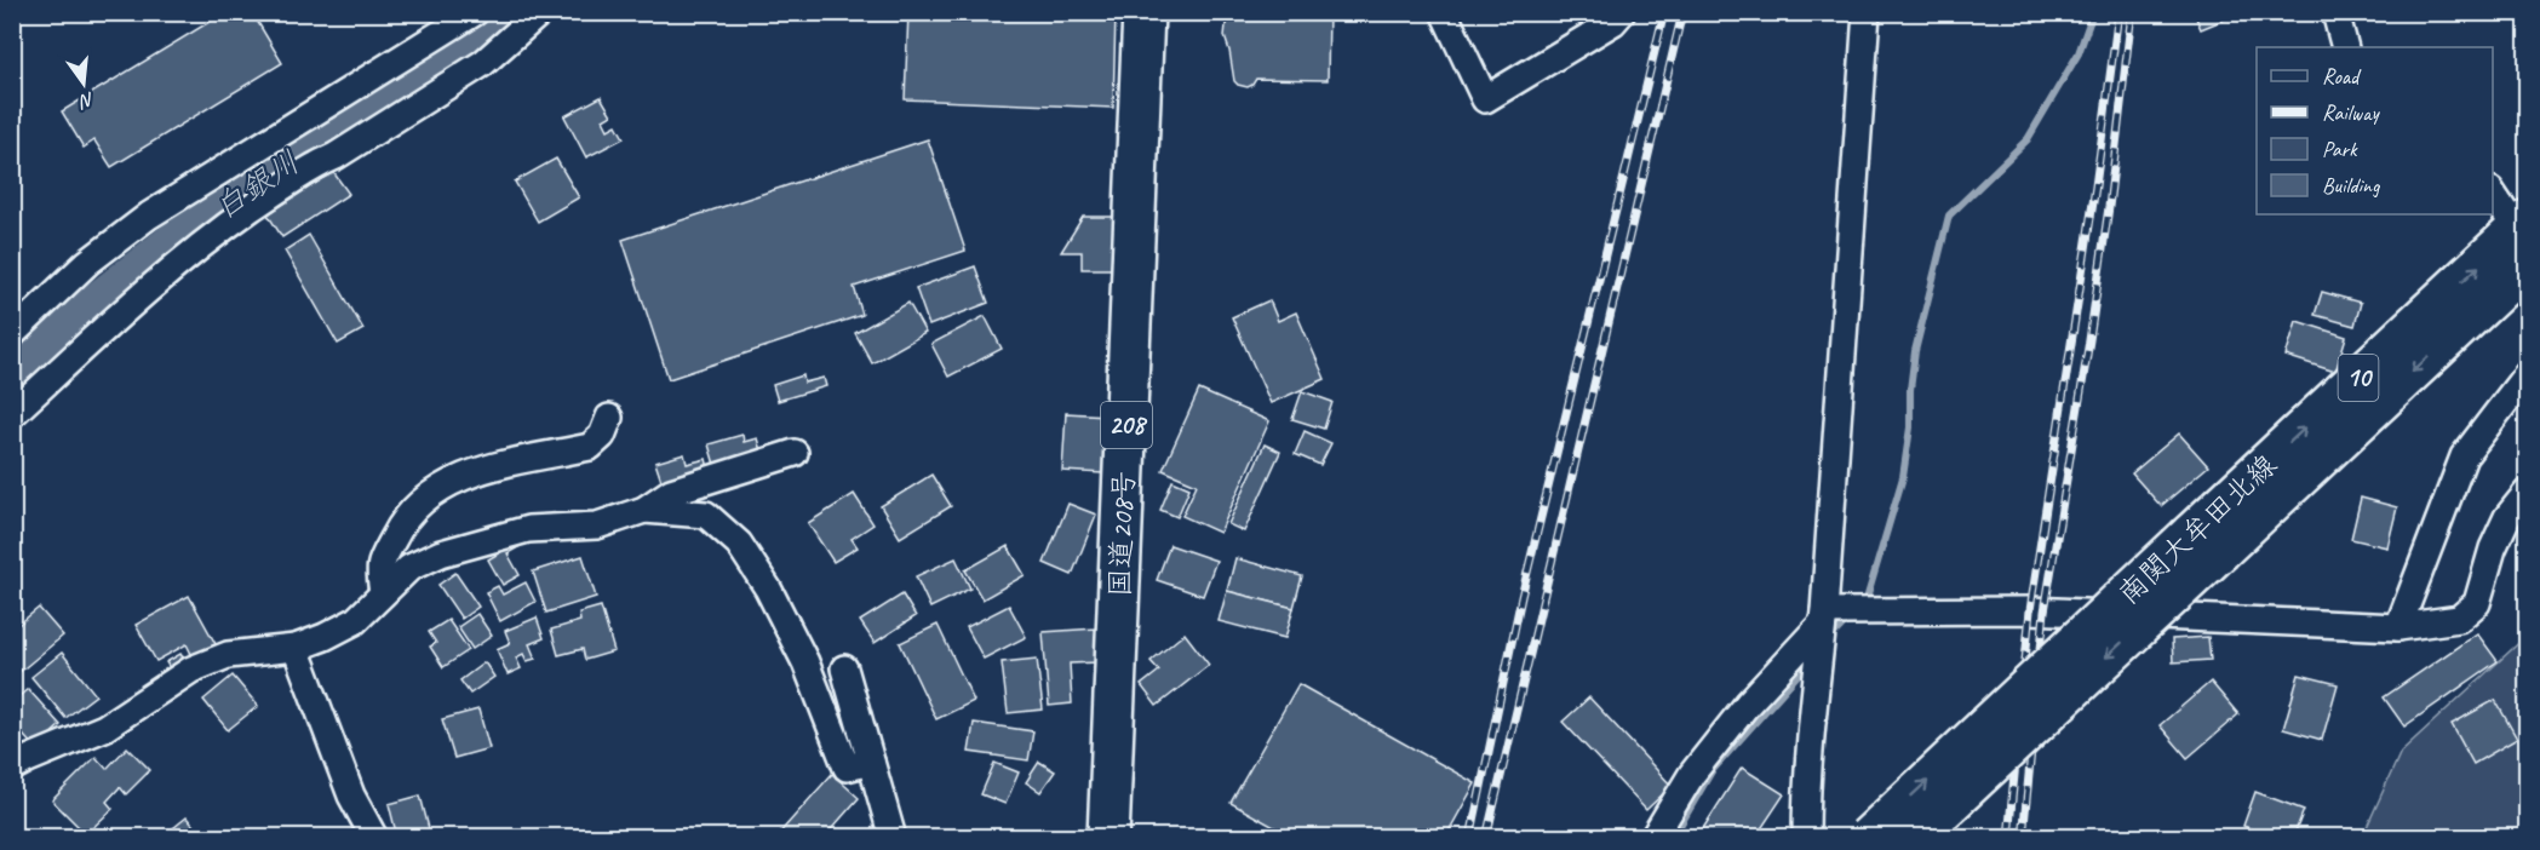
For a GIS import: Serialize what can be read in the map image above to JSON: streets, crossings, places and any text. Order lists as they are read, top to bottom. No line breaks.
{"streets":{"main road":["10","208","南関大牟田北線","国道208号"]},"water":["白銀川"],"legend":["Road","Railway","Park","Building"],"north":"bottom"}
